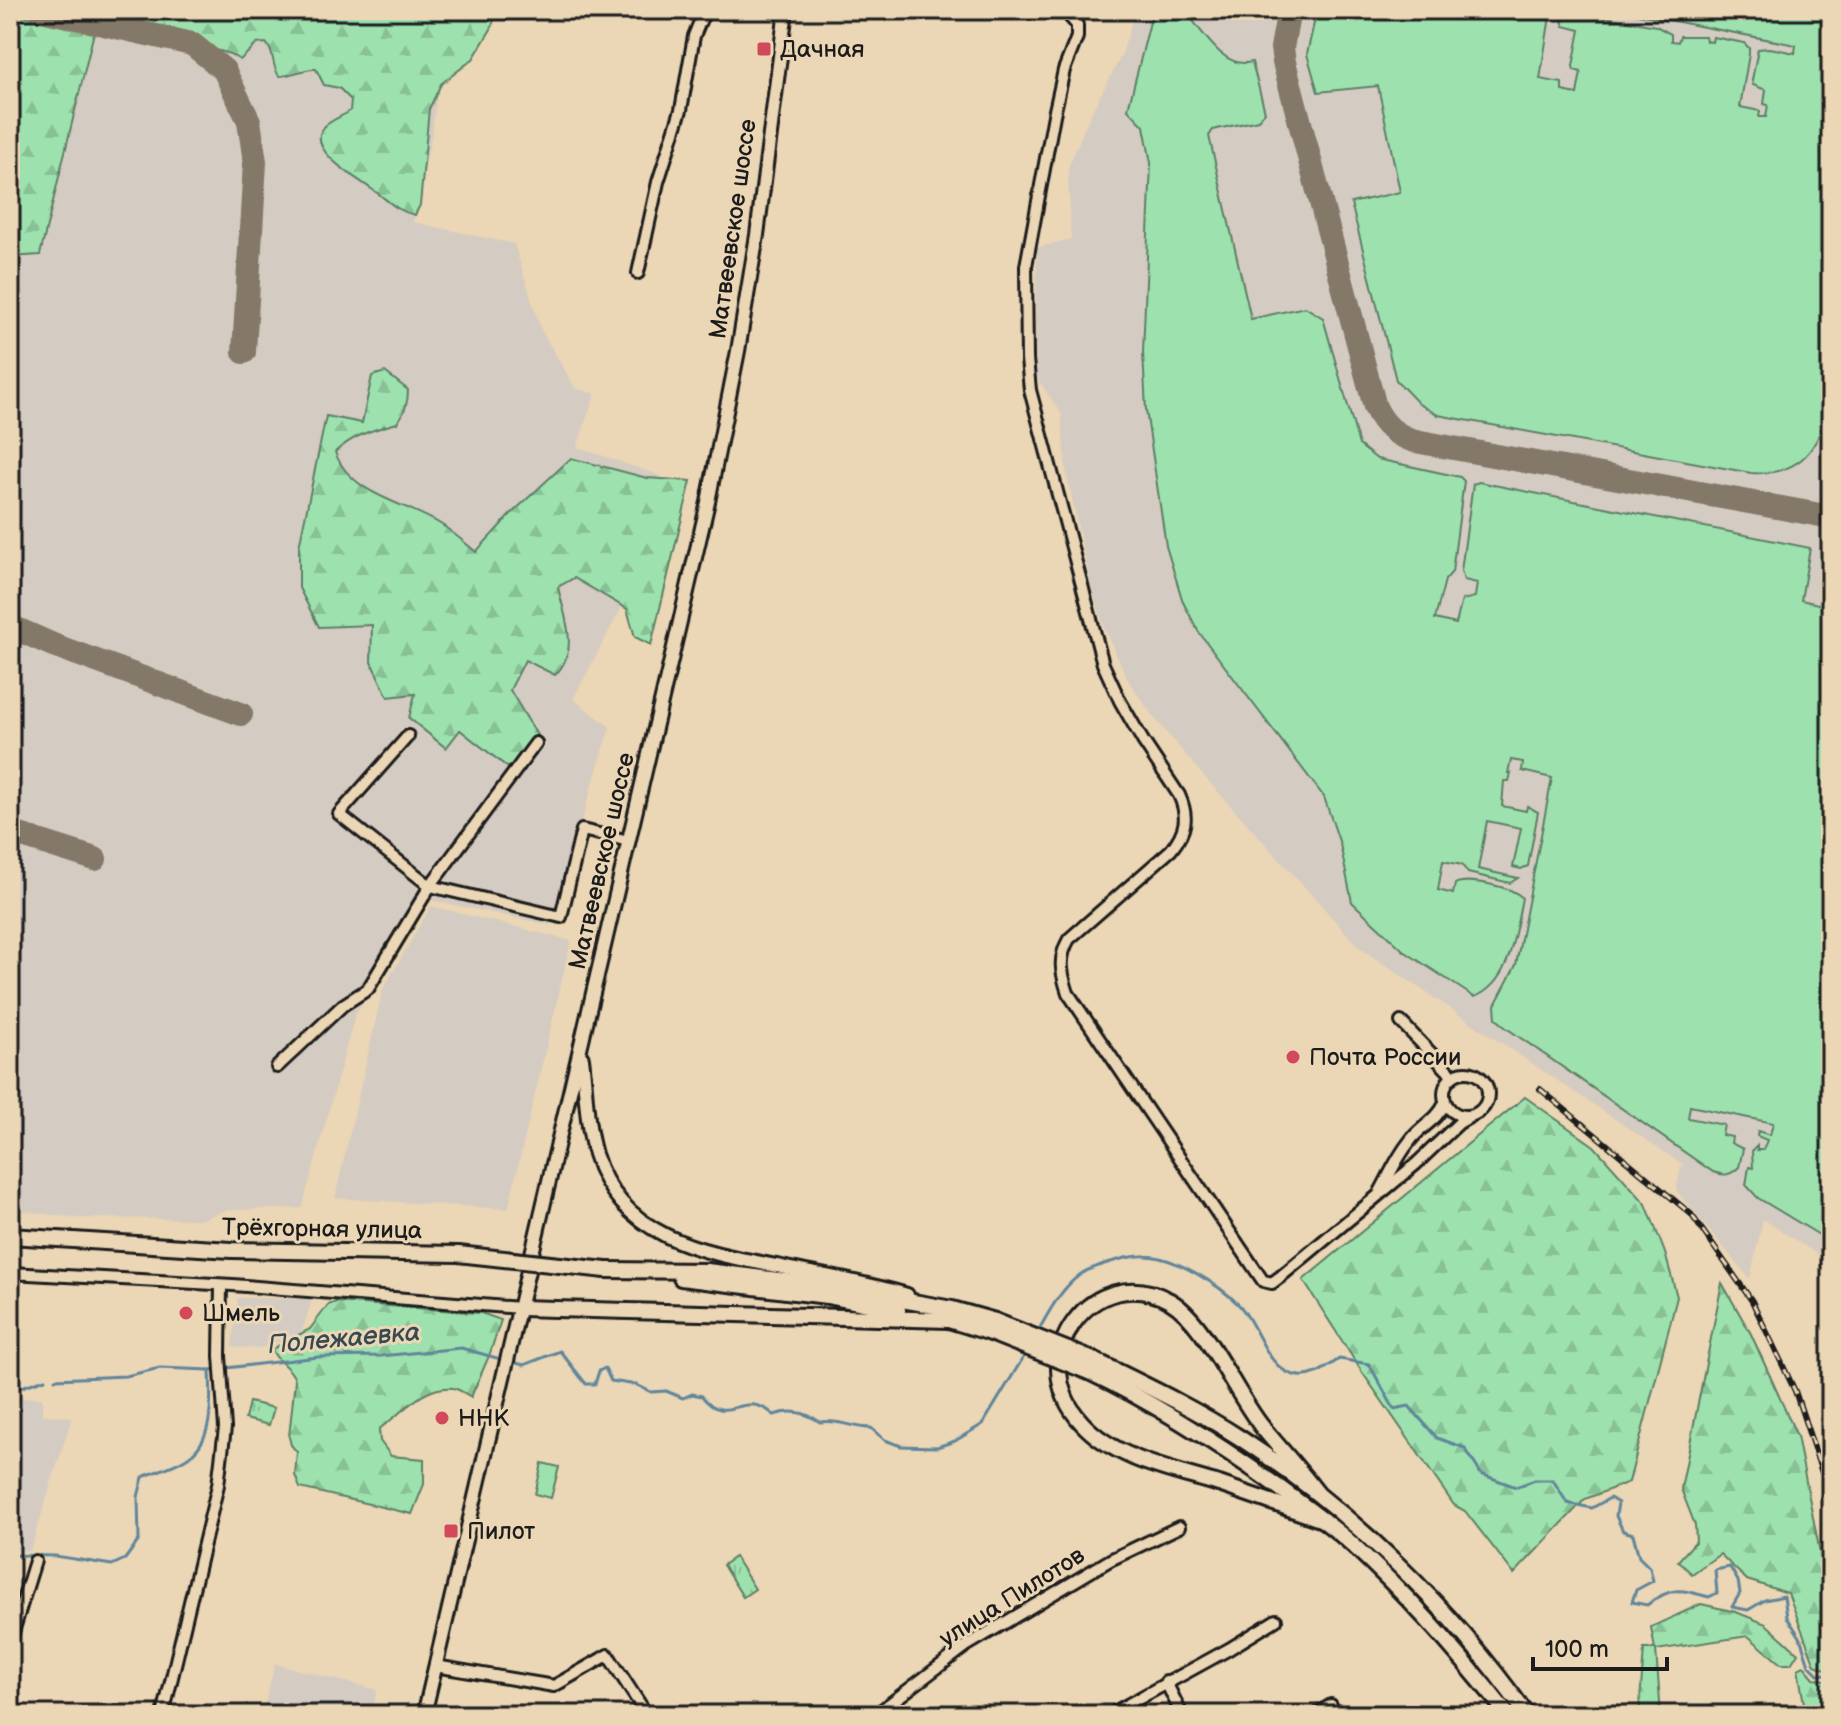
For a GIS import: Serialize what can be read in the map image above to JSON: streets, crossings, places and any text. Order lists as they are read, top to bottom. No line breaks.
{"streets":{"highway":["Трёхгорная улица"],"main road":["Матвеевское шоссе"],"street":["улица Пилотов"]},"water":["Полежаевка"],"places":{"transit":["Дачная","Пилот"],"other":["Почта России","Шмель","ННК"]},"scale_bar":"100 m"}
